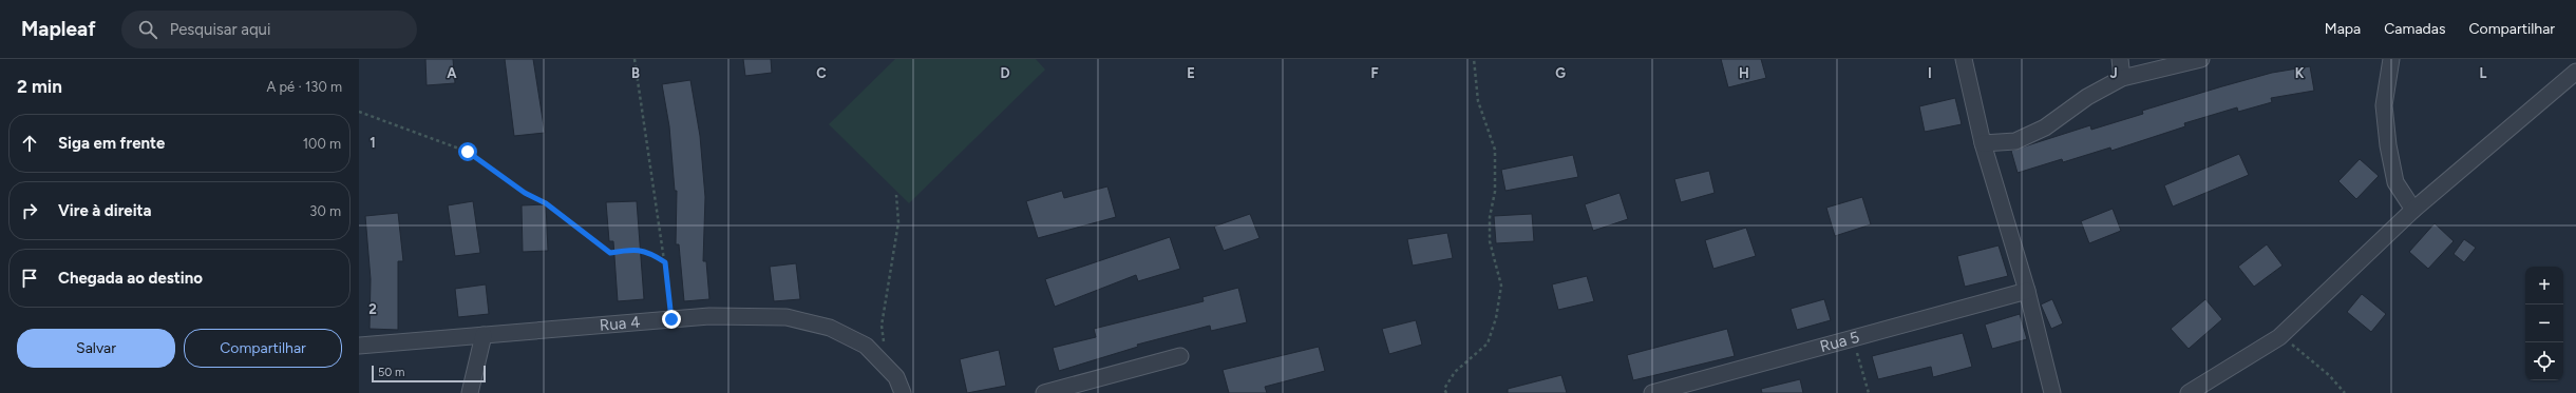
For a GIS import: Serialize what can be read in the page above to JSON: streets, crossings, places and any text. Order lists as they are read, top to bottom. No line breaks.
{"streets":{"street":["Rua 4","Rua 5"]},"scale_bar":"50 m","page":{"header":"Mapleaf","search":"Pesquisar aqui","nav":["Mapa","Camadas","Compartilhar"],"heading":["2 min","A pé · 130 m"],"list":[["Siga em frente","100 m"],["Vire à direita","30 m"],"Chegada ao destino"],"map_buttons":["+","−"],"buttons":["Salvar","Compartilhar"],"scale":"50 m"},"grid":{"columns":["A","B","C","D","E","F","G","H","I","J","K","L"],"rows":["1","2"]}}
